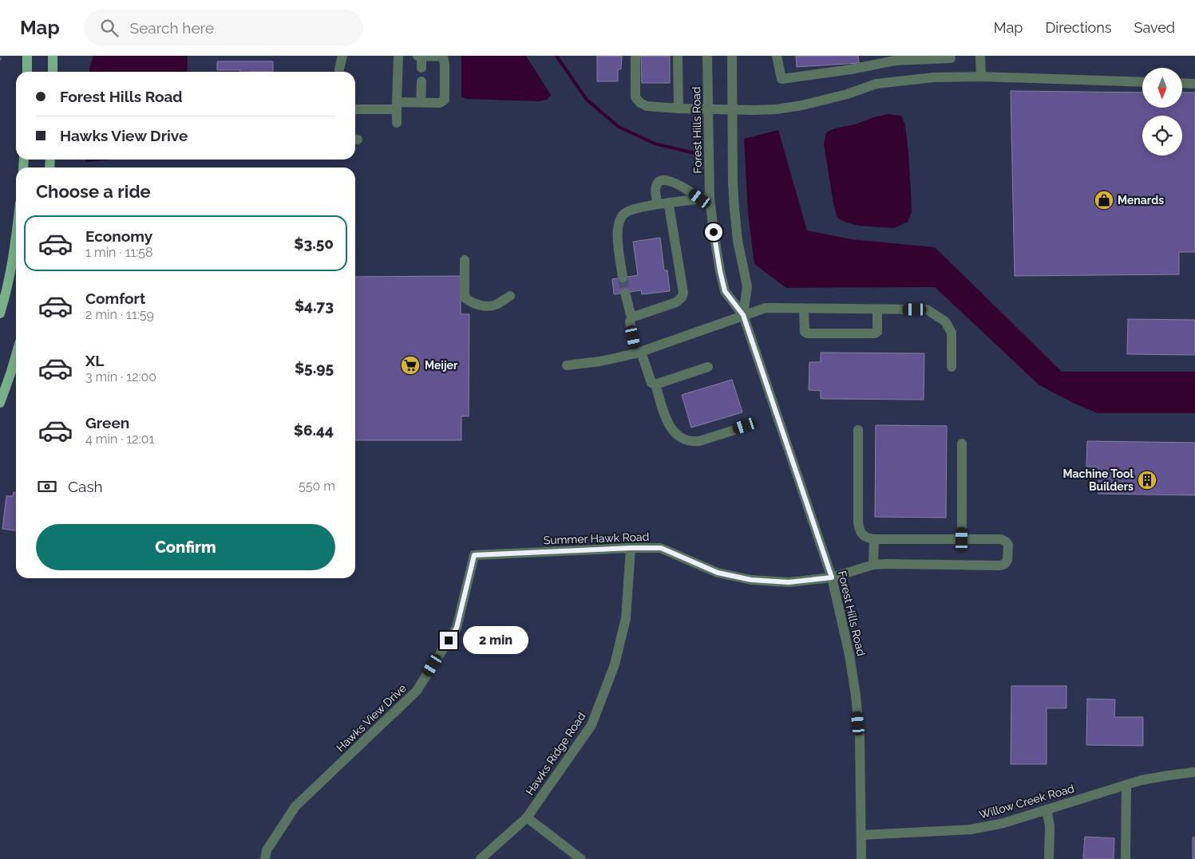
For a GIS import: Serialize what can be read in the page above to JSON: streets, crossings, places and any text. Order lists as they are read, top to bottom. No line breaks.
{"streets":{"street":["Forest Hills Road","Summer Hawk Road","Hawks View Drive","Hawks Ridge Road","Willow Creek Road"]},"crossings":[["Forest Hills Road","Summer Hawk Road"],["Forest Hills Road","Willow Creek Road"],["Summer Hawk Road","Hawks View Drive"],["Summer Hawk Road","Hawks Ridge Road"]],"places":{"shop":["Menards"],"supermarket":["Meijer"],"building":["Machine Tool Builders"]},"north":"bottom","page":{"header":"Map","search":"Search here","nav":["Map","Directions","Saved"],"banner":["Forest Hills Road","Hawks View Drive"],"heading":"Choose a ride","list":[{"name":"Economy","note":"1 min · 11:58","value":"$3.50"},{"name":"Comfort","note":"2 min · 11:59","value":"$4.73"},{"name":"XL","note":"3 min · 12:00","value":"$5.95"},{"name":"Green","note":"4 min · 12:01","value":"$6.44"}],"pay":["Cash","550 m"],"buttons":"Confirm","bubble":"2 min"}}
